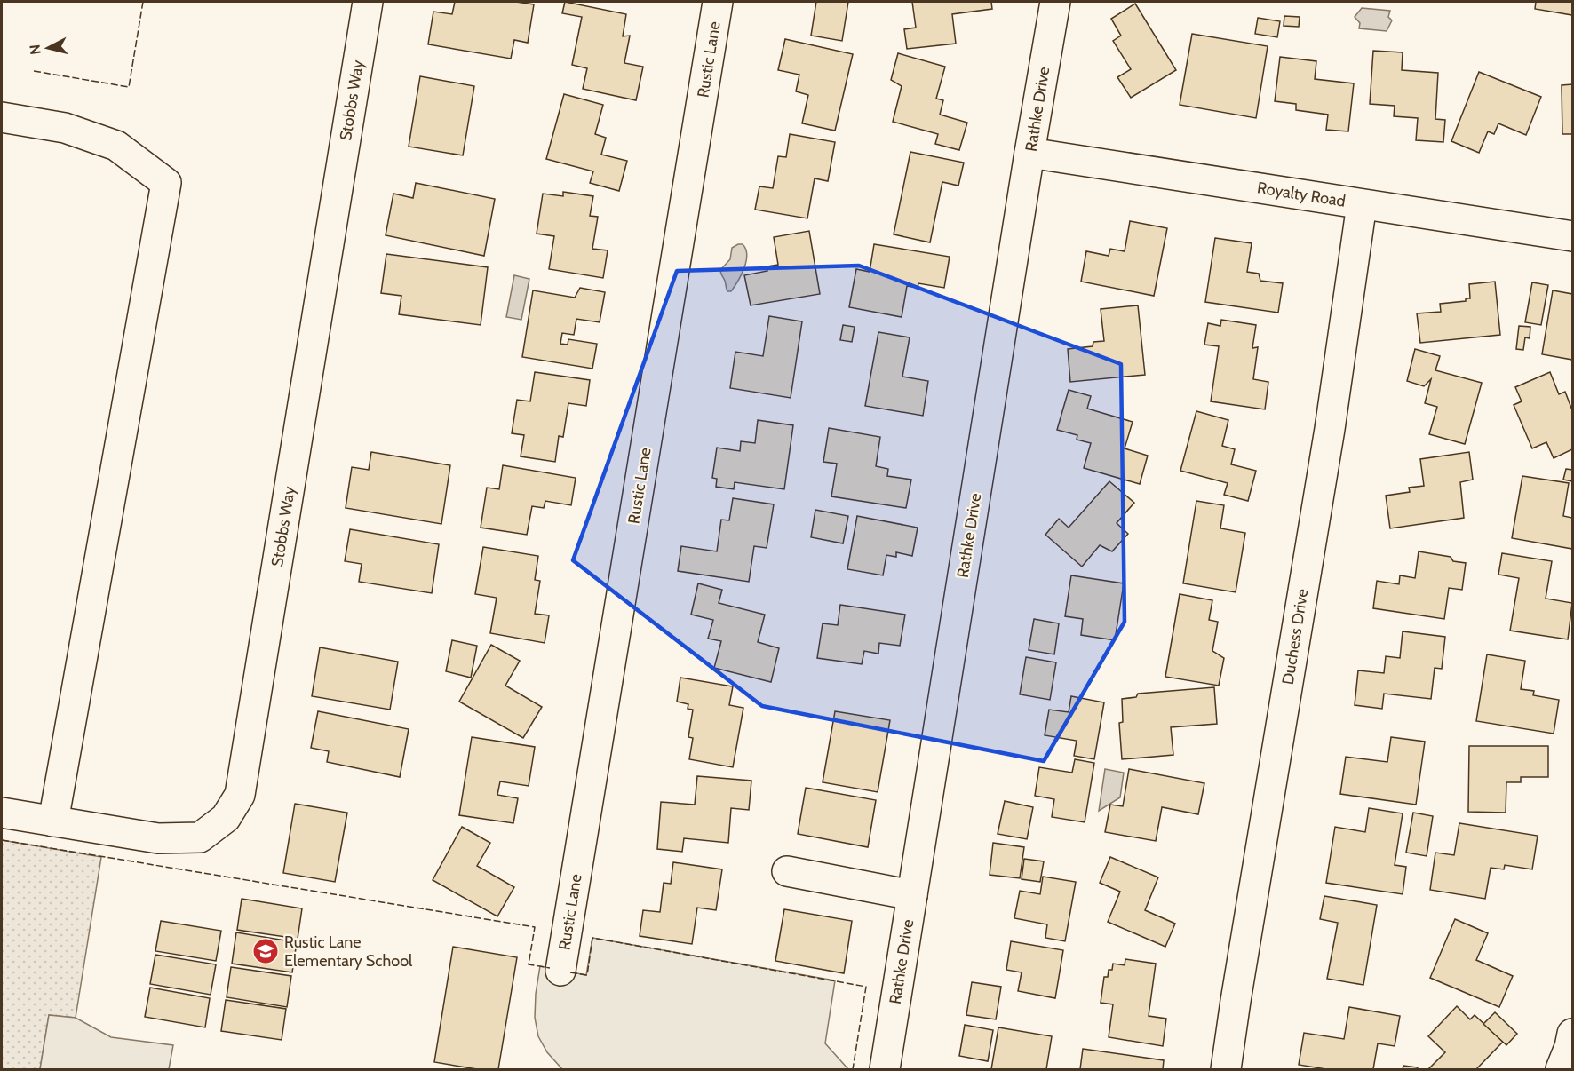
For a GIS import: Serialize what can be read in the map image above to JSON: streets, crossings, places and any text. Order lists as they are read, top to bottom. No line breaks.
{"streets":{"street":["Rustic Lane","Stobbs Way","Rathke Drive","Royalty Road","Duchess Drive"]},"crossings":[["Rathke Drive","Royalty Road"],["Royalty Road","Duchess Drive"]],"places":{"school or university":["Rustic Lane Elementary School"]},"north":"left"}
